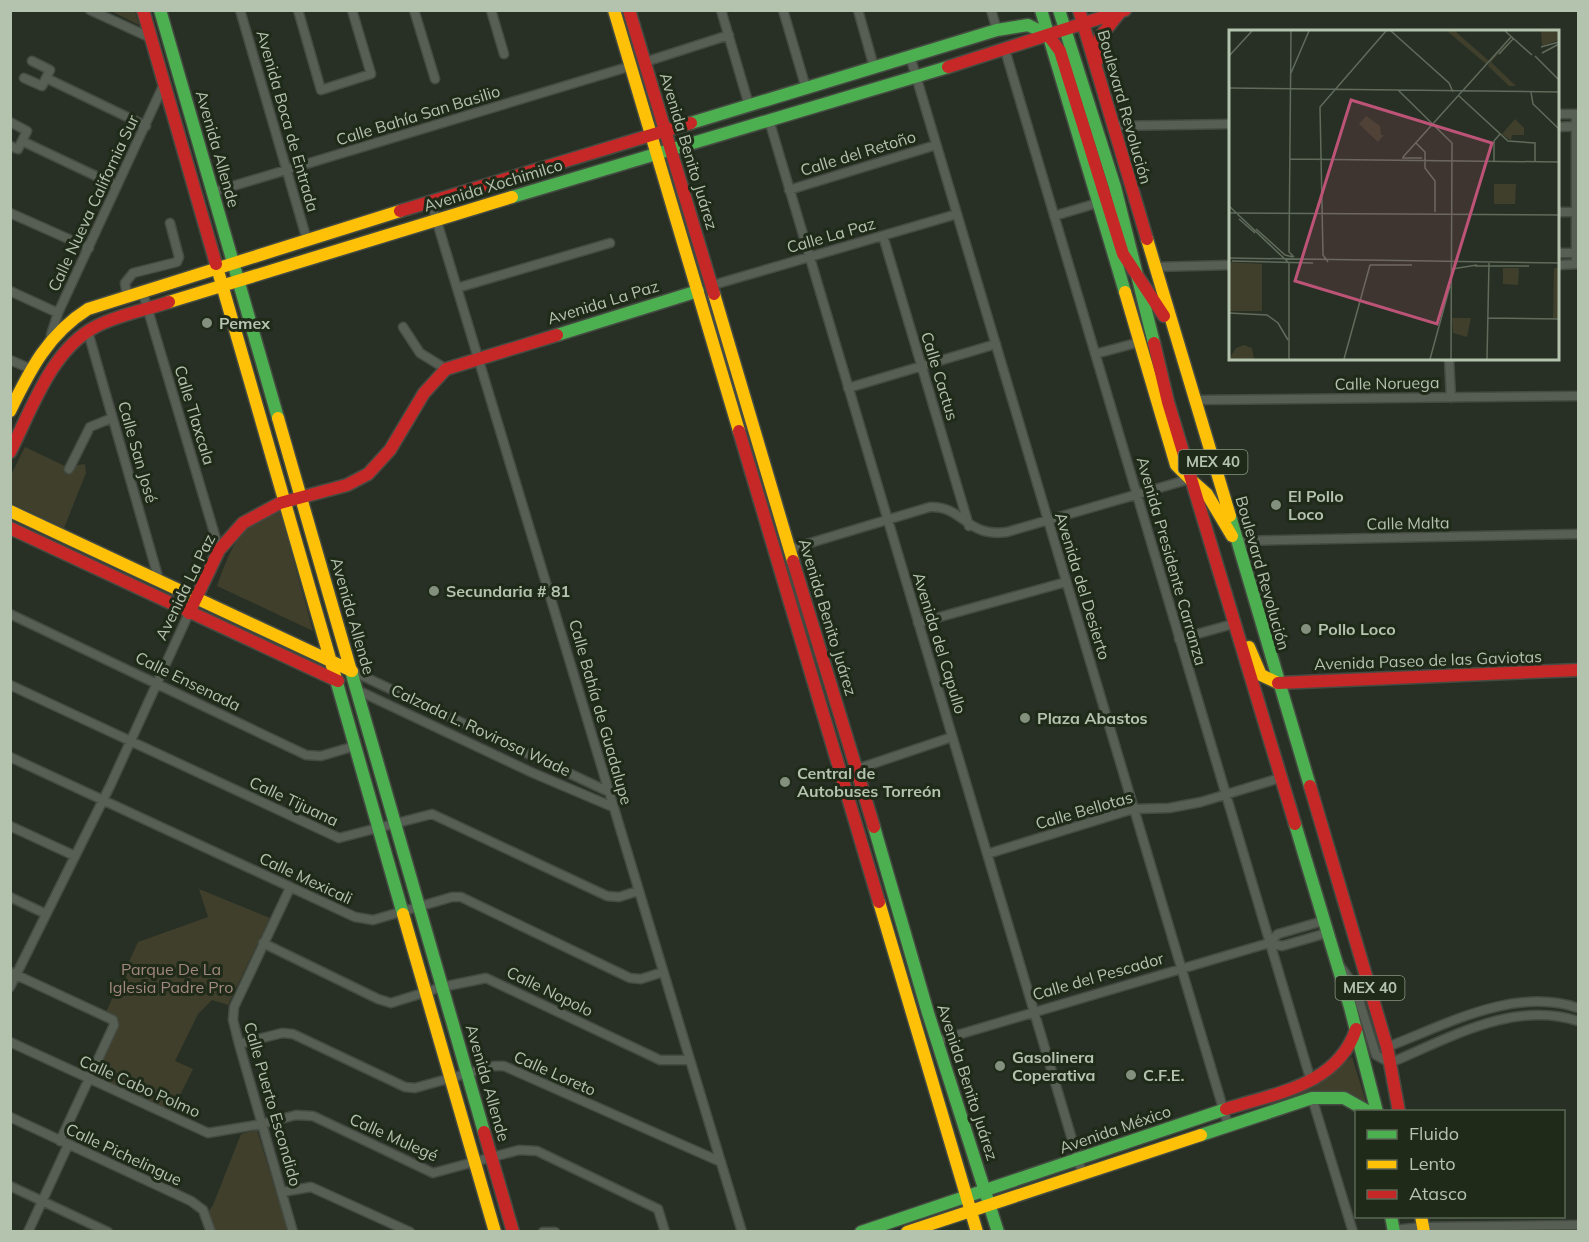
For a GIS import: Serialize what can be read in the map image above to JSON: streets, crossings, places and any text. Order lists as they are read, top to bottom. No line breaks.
{"streets":{"main road":["Boulevard Revolución","Avenida Allende","Avenida Benito Juárez","Avenida Xochimilco","Avenida La Paz","MEX 40","Avenida Paseo de las Gaviotas","Calzada L. Rovirosa Wade","Avenida México"],"street":["Calle Bahía San Basilio","Avenida Boca de Entrada","Calle del Retoño","Calle Nueva California Sur","Calle La Paz","Calle Cactus","Calle Noruega","Calle Tlaxcala","Calle San José","Calle Malta","Avenida Presidente Carranza","Avenida del Desierto","Avenida del Capullo","Calle Ensenada","Calle Bahía de Guadalupe","Calle Tijuana","Calle Bellotas","Calle Mexicali","Calle del Pescador","Calle Nopolo","Calle Loreto","Calle Cabo Polmo","Calle Puerto Escondido","Calle Mulegé","Calle Pichelingue"]},"crossings":[["Boulevard Revolución","Avenida Xochimilco"],["Boulevard Revolución","Calle Noruega"],["Boulevard Revolución","Calle Malta"],["Boulevard Revolución","Avenida Paseo de las Gaviotas"],["Calle Bahía San Basilio","Avenida Boca de Entrada"],["Calle Bahía San Basilio","Avenida Allende"],["Calle Bahía San Basilio","Avenida Benito Juárez"],["Avenida Boca de Entrada","Avenida Xochimilco"],["Avenida Allende","Avenida Xochimilco"],["Avenida Allende","Calle Nueva California Sur"],["Avenida Allende","Avenida La Paz"],["Avenida Allende","Calle Ensenada"],["Avenida Allende","Calzada L. Rovirosa Wade"],["Avenida Allende","Calle Tijuana"],["Avenida Allende","Calle Mexicali"],["Avenida Allende","Calle Nopolo"],["Avenida Allende","Calle Loreto"],["Avenida Allende","Calle Mulegé"],["Avenida Benito Juárez","Avenida Xochimilco"],["Avenida Benito Juárez","Calle La Paz"],["Avenida Benito Juárez","Avenida La Paz"],["Avenida Benito Juárez","Calle del Pescador"],["Avenida Benito Juárez","Avenida México"],["Calle del Retoño","Avenida del Desierto"],["Calle del Retoño","Avenida del Capullo"],["Avenida Xochimilco","Calle Nueva California Sur"],["Avenida Xochimilco","Calle Tlaxcala"],["Avenida Xochimilco","Calle San José"],["Avenida Xochimilco","MEX 40"],["Avenida Xochimilco","Avenida Presidente Carranza"],["Avenida Xochimilco","Avenida del Desierto"],["Avenida Xochimilco","Avenida del Capullo"],["Avenida Xochimilco","Calle Bahía de Guadalupe"],["Calle La Paz","Calle Cactus"],["Calle La Paz","Avenida del Desierto"],["Calle La Paz","Avenida del Capullo"],["Avenida La Paz","Calle Tlaxcala"],["Avenida La Paz","Calle Ensenada"],["Avenida La Paz","Calle Bahía de Guadalupe"],["Avenida La Paz","Calzada L. Rovirosa Wade"],["Avenida La Paz","Calle Tijuana"],["Avenida La Paz","Calle Mexicali"],["Calle San José","Calzada L. Rovirosa Wade"],["MEX 40","Calle Bellotas"],["MEX 40","Avenida México"],["Avenida Presidente Carranza","Calle Bellotas"],["Avenida Presidente Carranza","Calle del Pescador"],["Avenida Presidente Carranza","Avenida México"],["Avenida del Desierto","Calle Bellotas"],["Avenida del Desierto","Calle del Pescador"],["Avenida del Desierto","Avenida México"],["Avenida del Capullo","Calle Bellotas"],["Avenida del Capullo","Calle del Pescador"],["Avenida del Capullo","Avenida México"],["Calle Bahía de Guadalupe","Calzada L. Rovirosa Wade"],["Calle Bahía de Guadalupe","Calle Tijuana"],["Calle Bahía de Guadalupe","Calle Mexicali"],["Calle Bahía de Guadalupe","Calle Nopolo"],["Calle Bahía de Guadalupe","Calle Loreto"],["Calle Mexicali","Calle Puerto Escondido"],["Calle Nopolo","Calle Puerto Escondido"],["Calle Loreto","Calle Puerto Escondido"],["Calle Cabo Polmo","Calle Puerto Escondido"],["Calle Cabo Polmo","Calle Mulegé"],["Calle Puerto Escondido","Calle Mulegé"]],"parks":["Parque De La Iglesia Padre Pro"],"places":["Pemex","El Pollo Loco","Secundaria # 81","Pollo Loco","Plaza Abastos","Central de Autobuses Torreón","Gasolinera Coperativa","C.F.E."],"legend":["Fluido","Lento","Atasco"]}
